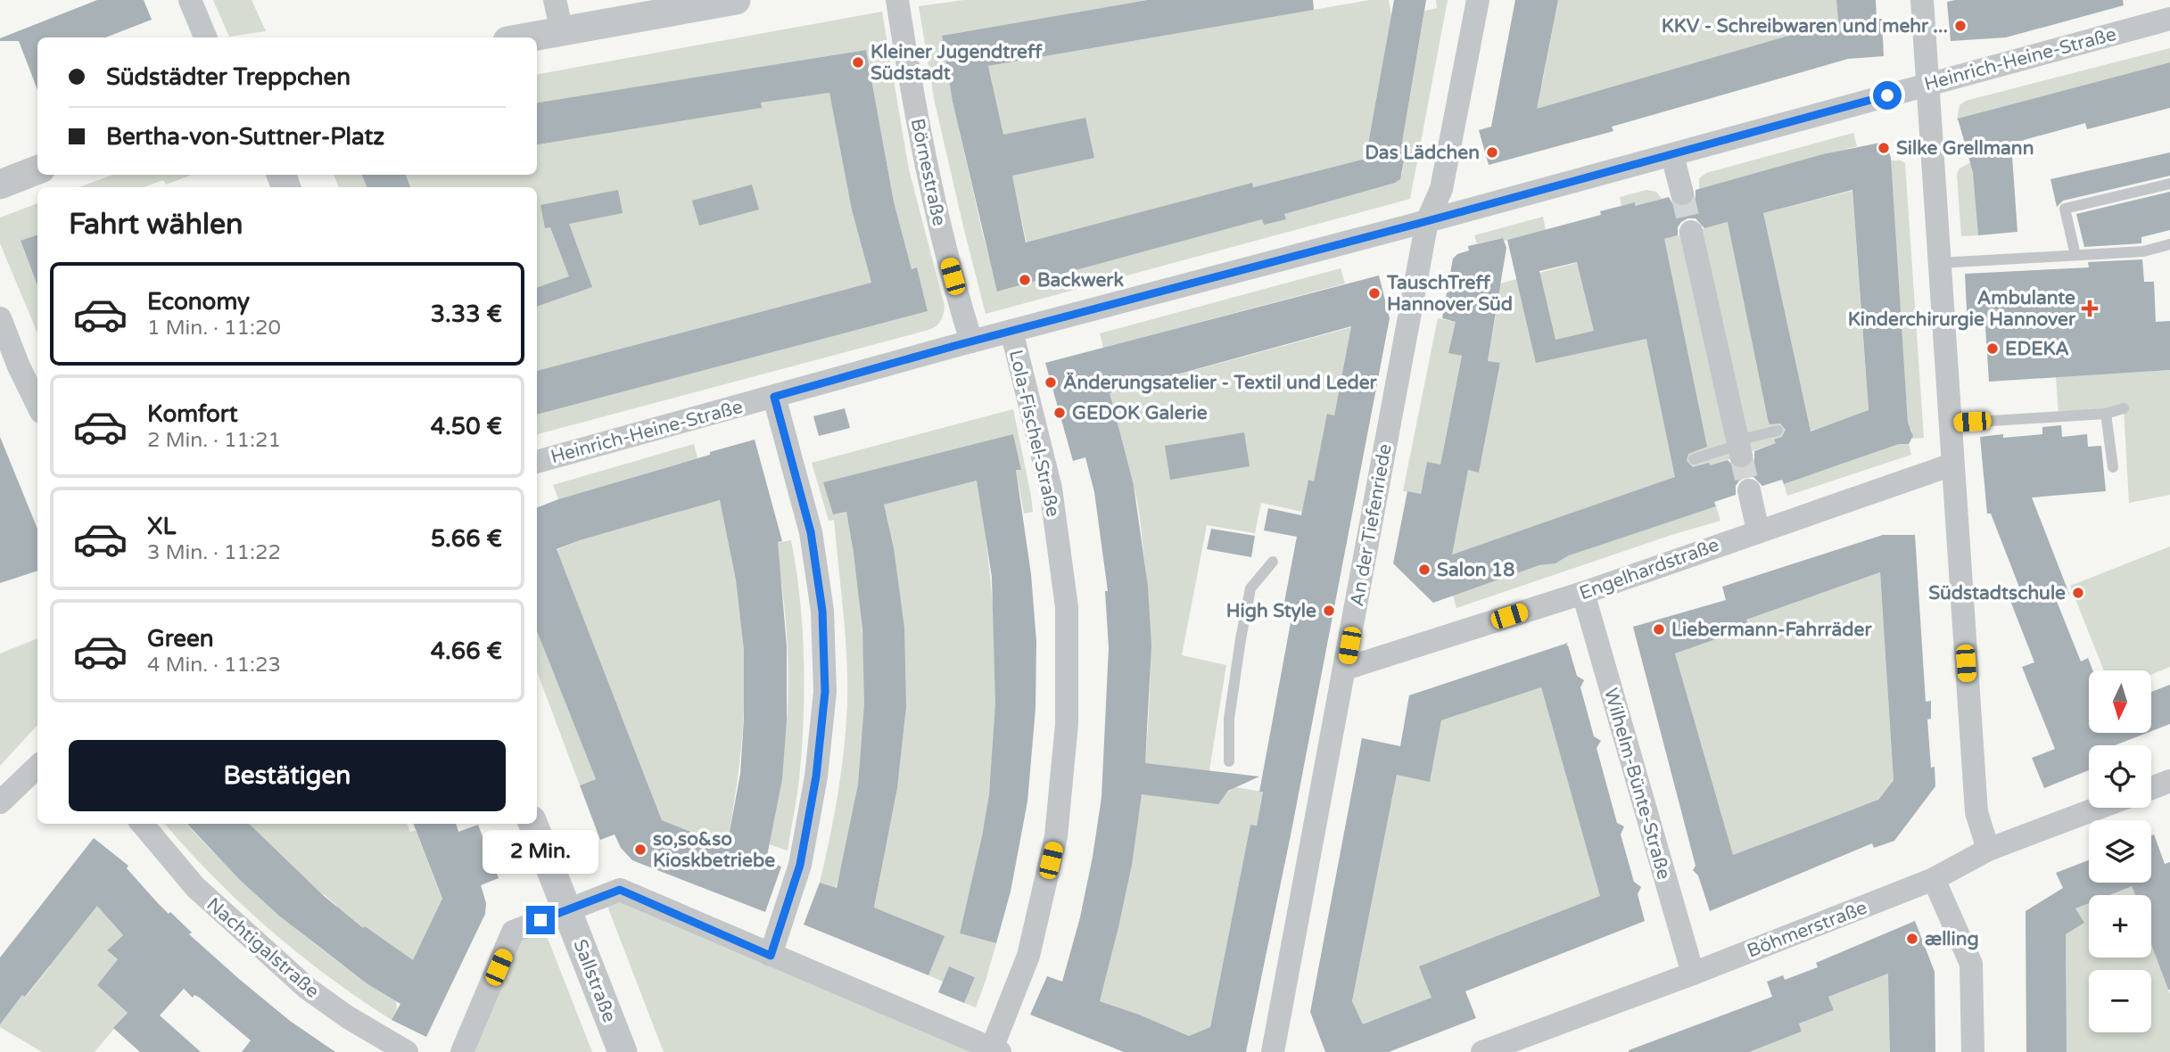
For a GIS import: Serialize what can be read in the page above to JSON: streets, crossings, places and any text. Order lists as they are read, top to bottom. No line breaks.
{"streets":{"street":["Heinrich-Heine-Straße","Börnestraße","Lola-Fischel-Straße","An der Tiefenriede","Engelhardstraße","Wilhelm-Bünte-Straße","Böhmerstraße","Nachtigalstraße","Sallstraße"]},"crossings":[["Heinrich-Heine-Straße","Börnestraße"],["Heinrich-Heine-Straße","Lola-Fischel-Straße"],["Heinrich-Heine-Straße","An der Tiefenriede"],["An der Tiefenriede","Engelhardstraße"],["Engelhardstraße","Wilhelm-Bünte-Straße"],["Wilhelm-Bünte-Straße","Böhmerstraße"]],"places":{"other":["KKV - Schreibwaren und mehr ...","Kleiner Jugendtreff Südstadt","Silke Grellmann","Das Lädchen","Backwerk","TauschTreff Hannover Süd","EDEKA","Änderungsatelier - Textil und Leder","GEDOK Galerie","Salon 18","Südstadtschule","High Style","Liebermann-Fahrräder","so,so&so Kioskbetriebe","ælling"],"health":["Ambulante Kinderchirurgie Hannover"]},"north":"bottom","page":{"banner":["Südstädter Treppchen","Bertha-von-Suttner-Platz"],"heading":"Fahrt wählen","list":[{"name":"Economy","note":"1 Min. · 11:20","value":"3.33 €"},{"name":"Komfort","note":"2 Min. · 11:21","value":"4.50 €"},{"name":"XL","note":"3 Min. · 11:22","value":"5.66 €"},{"name":"Green","note":"4 Min. · 11:23","value":"4.66 €"}],"map_buttons":["+","−"],"buttons":"Bestätigen","bubble":"2 Min."}}
